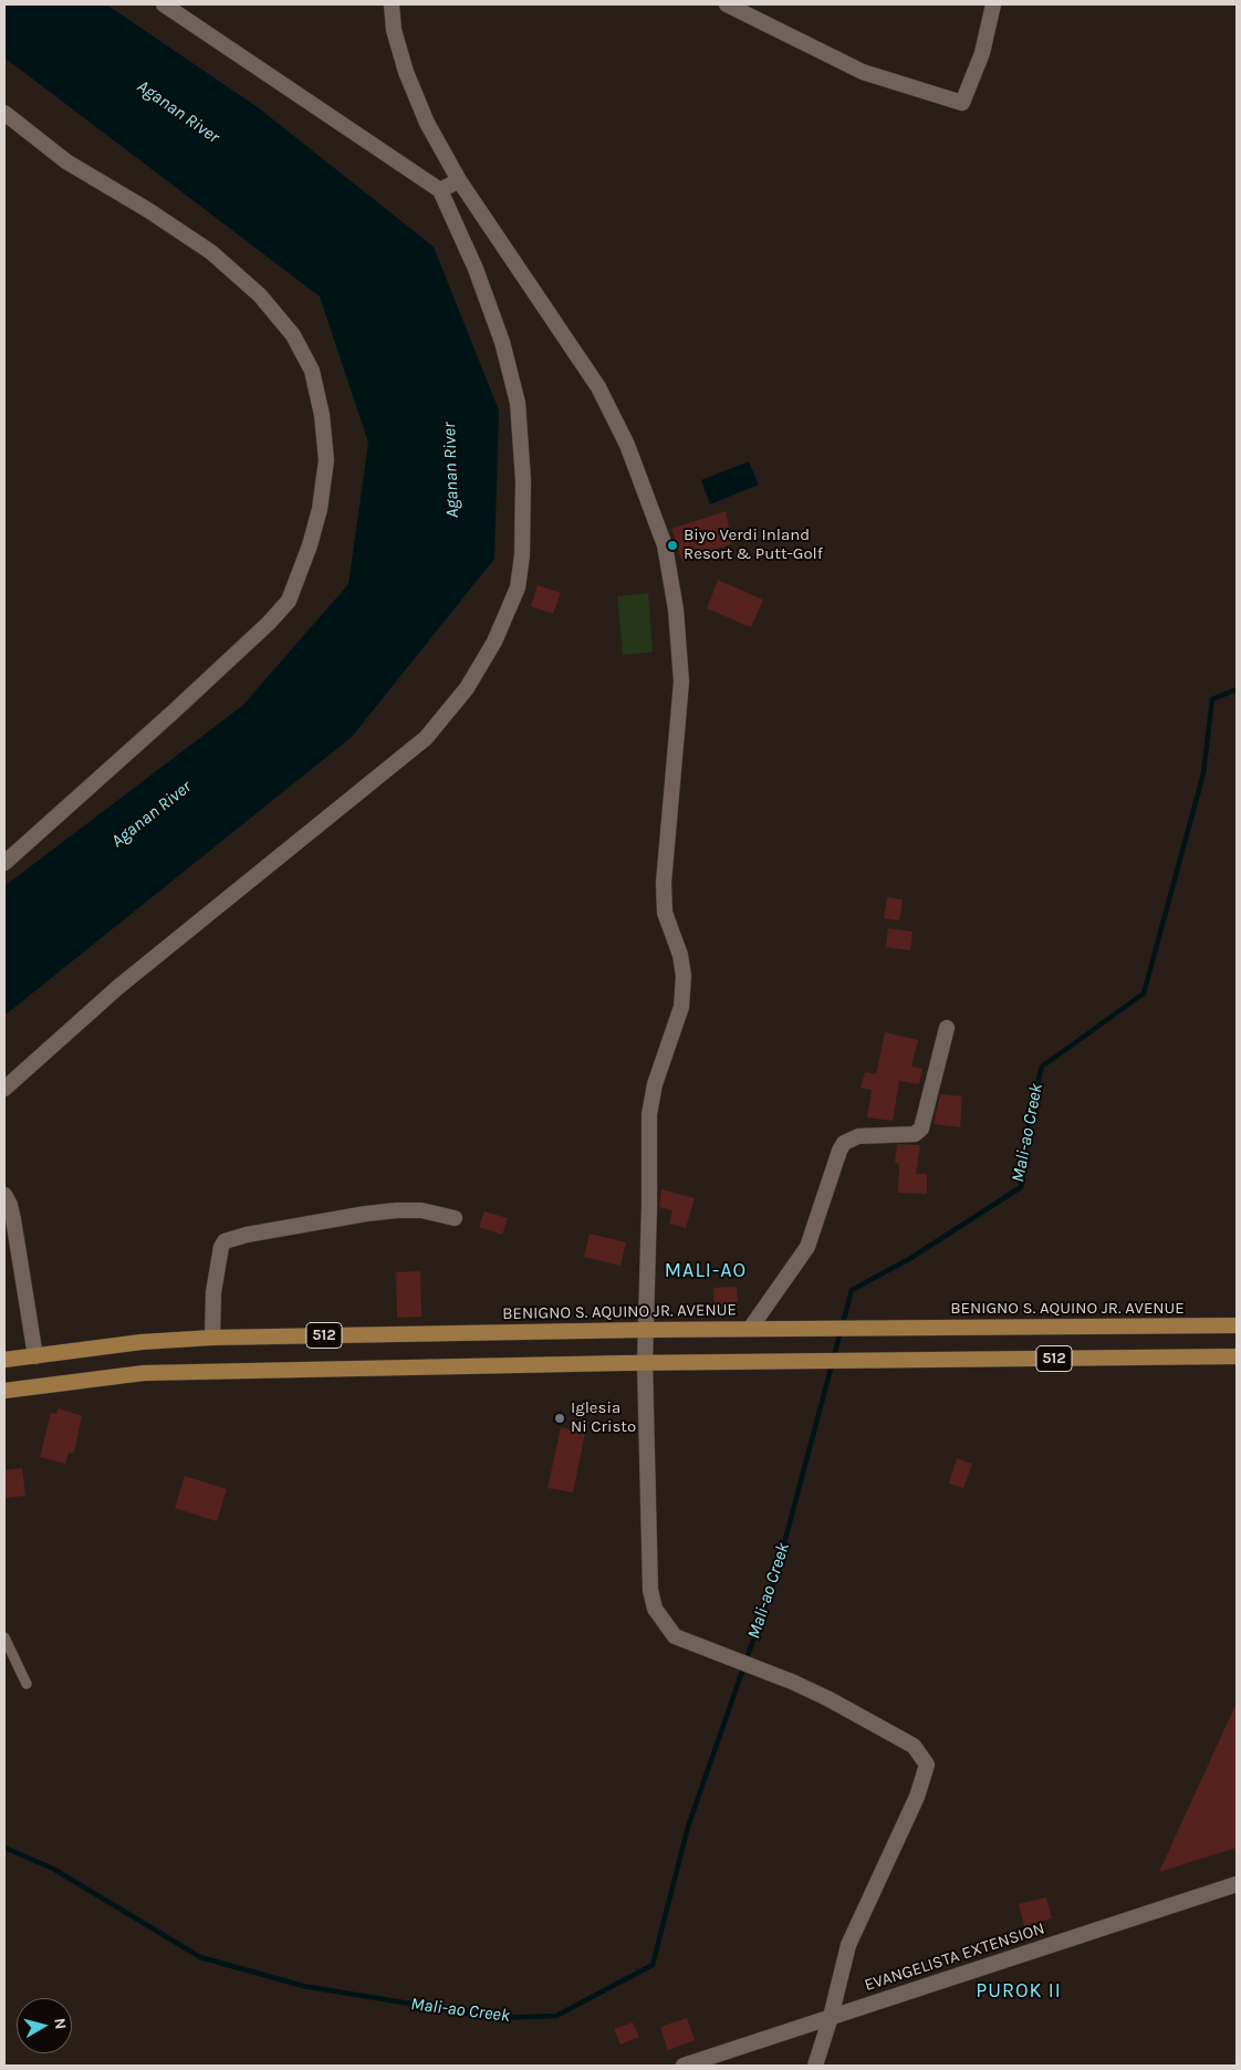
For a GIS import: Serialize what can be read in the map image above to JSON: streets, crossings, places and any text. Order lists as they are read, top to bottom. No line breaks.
{"streets":{"main road":["BENIGNO S. AQUINO JR. AVENUE","512"],"street":["EVANGELISTA EXTENSION"]},"districts":["MALI-AO","PUROK II"],"water":["Aganan River","Mali-ao Creek"],"places":["Biyo Verdi Inland Resort & Putt-Golf","Iglesia Ni Cristo"],"north":"right"}
